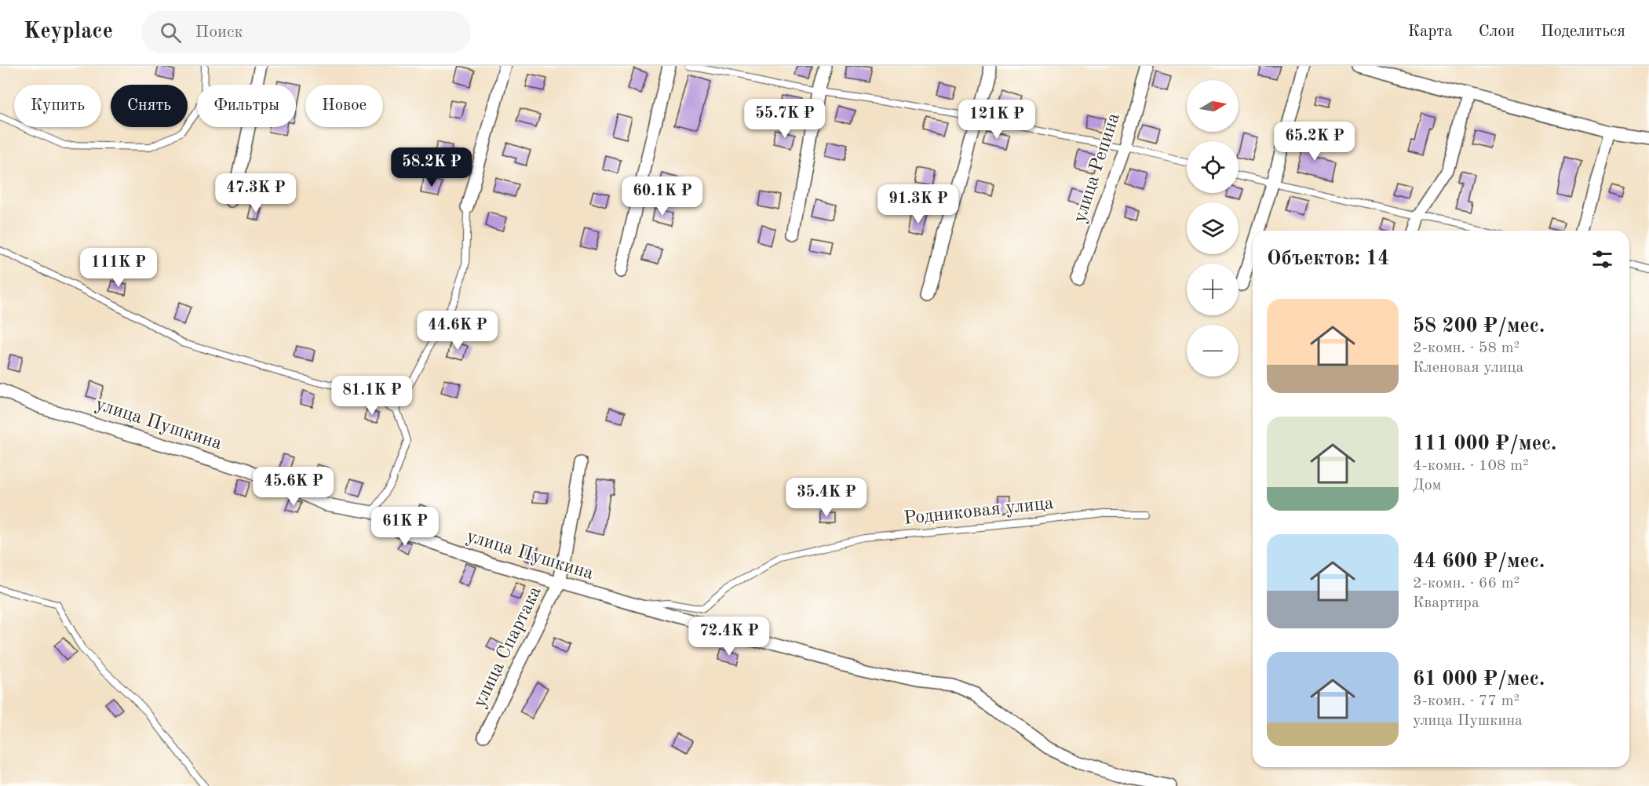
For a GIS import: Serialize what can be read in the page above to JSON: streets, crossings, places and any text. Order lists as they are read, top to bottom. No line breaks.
{"streets":{"street":["улица Репина","улица Пушкина","улица Спартака"],"lane":["Родниковая улица"]},"crossings":[["улица Пушкина","Родниковая улица"],["улица Пушкина","улица Спартака"]],"north":"right","page":{"header":"Keyplace","search":"Поиск","nav":["Карта","Слои","Поделиться"],"map_buttons":["+","−"],"chip":["Купить","Снять","Фильтры","Новое"],"price":["55.7K ₽","121K ₽","65.2K ₽","58.2K ₽","47.3K ₽","60.1K ₽","91.3K ₽","111K ₽","44.6K ₽","81.1K ₽","45.6K ₽","35.4K ₽","61K ₽","72.4K ₽"],"heading":"Объектов: 14","list":[{"name":"58 200 ₽/мес.","note":"2-комн. · 58 m² · Кленовая улица"},{"name":"111 000 ₽/мес.","note":"4-комн. · 108 m² · Дом"},{"name":"44 600 ₽/мес.","note":"2-комн. · 66 m² · Квартира"},{"name":"61 000 ₽/мес.","note":"3-комн. · 77 m² · улица Пушкина"}]}}
